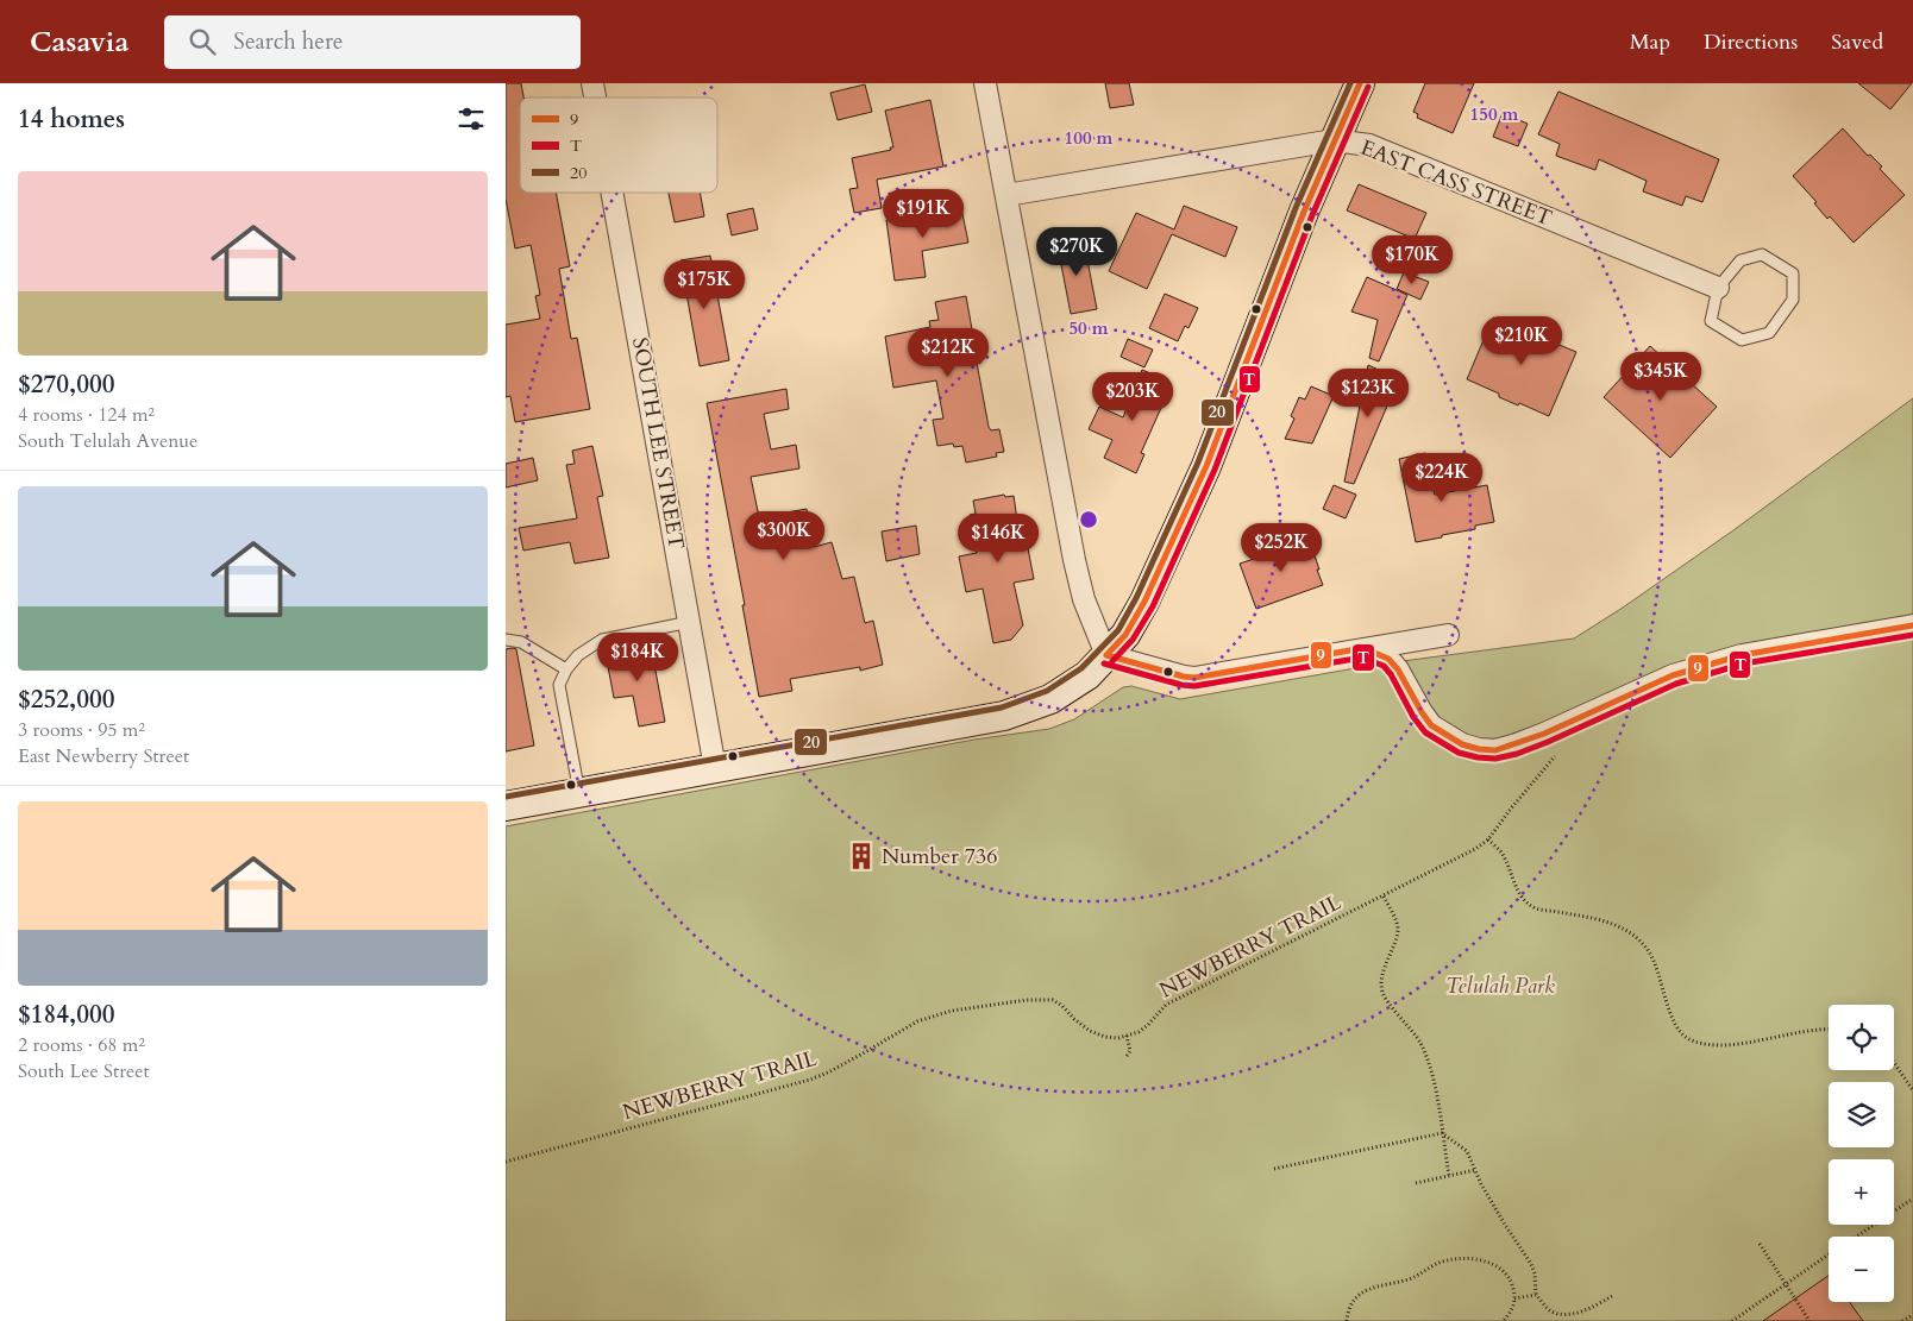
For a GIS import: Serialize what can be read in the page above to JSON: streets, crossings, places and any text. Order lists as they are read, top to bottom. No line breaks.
{"streets":{"street":["EAST CASS STREET","SOUTH LEE STREET"],"path":["NEWBERRY TRAIL"]},"parks":["Telulah Park"],"places":{"building":["Number 736"]},"lines":["transit line 9","transit line 20","transit line T"],"legend":["9","T","20"],"page":{"header":"Casavia","search":"Search here","nav":["Map","Directions","Saved"],"heading":"14 homes","list":[{"name":"$270,000","note":"4 rooms · 124 m² · South Telulah Avenue"},{"name":"$252,000","note":"3 rooms · 95 m² · East Newberry Street"},{"name":"$184,000","note":"2 rooms · 68 m² · South Lee Street"}],"price":["$191K","$270K","$170K","$175K","$210K","$212K","$345K","$123K","$203K","$224K","$300K","$146K","$252K","$184K"],"map_buttons":["+","−"]},"rings":["150 m","100 m","50 m"]}
